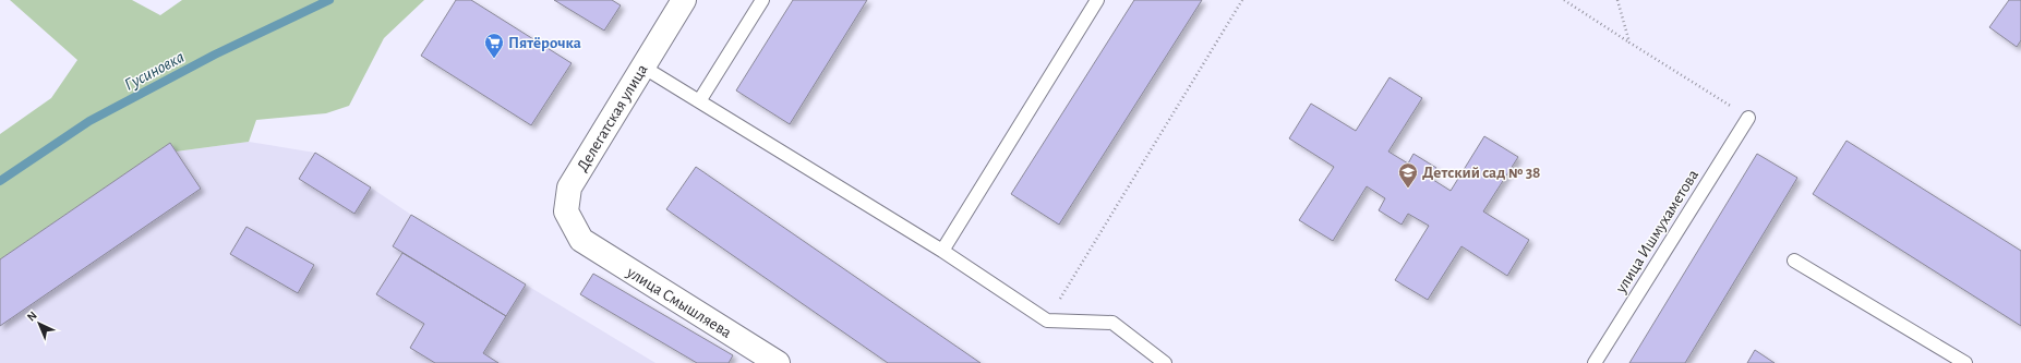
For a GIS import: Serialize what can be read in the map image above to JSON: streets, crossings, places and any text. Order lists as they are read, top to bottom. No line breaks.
{"streets":{"street":["Делегатская улица","улица Смышляева"],"lane":["улица Ишмухаметова"]},"crossings":[["Делегатская улица","улица Смышляева"]],"water":["Гусиновка"],"places":{"supermarket":["Пятёрочка"],"school or university":["Детский сад № 38"]},"north":"top left"}
